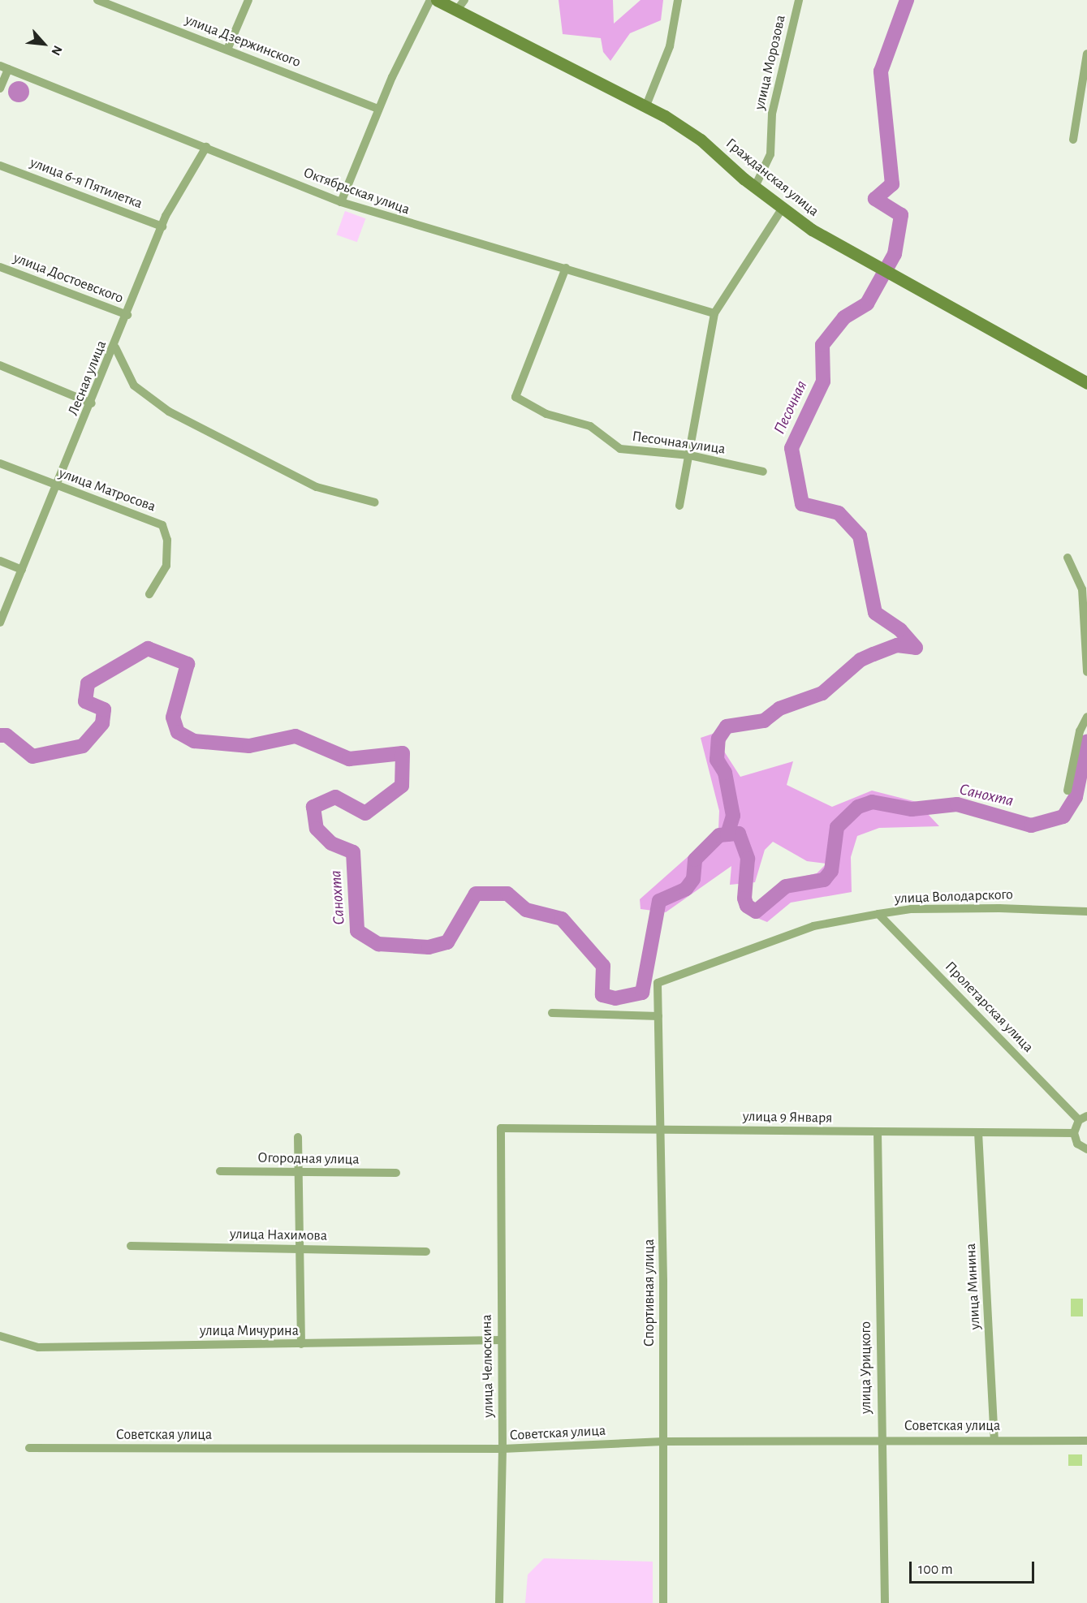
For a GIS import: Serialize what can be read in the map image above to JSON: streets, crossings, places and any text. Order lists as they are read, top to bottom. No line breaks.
{"streets":{"street":["улица Дзержинского","улица Морозова","Гражданская улица","улица 6-я Пятилетка","Октябрьская улица","улица Достоевского","Лесная улица","Песочная улица","улица Матросова","улица Володарского","Пролетарская улица","улица 9 Января","Огородная улица","улица Нахимова","улица Минина","Спортивная улица","улица Мичурина","улица Челюскина","улица Урицкого","Советская улица"]},"crossings":[["улица Морозова","Гражданская улица"],["улица 6-я Пятилетка","Лесная улица"],["Октябрьская улица","Лесная улица"],["Октябрьская улица","Песочная улица"],["улица Достоевского","Лесная улица"],["Лесная улица","улица Матросова"],["улица Володарского","Пролетарская улица"],["улица Володарского","Спортивная улица"],["улица 9 Января","улица Минина"],["улица 9 Января","Спортивная улица"],["улица 9 Января","улица Челюскина"],["улица 9 Января","улица Урицкого"],["улица Минина","Советская улица"],["Спортивная улица","Советская улица"],["улица Мичурина","улица Челюскина"],["улица Челюскина","Советская улица"],["улица Урицкого","Советская улица"]],"water":["Песочная","Санохта"],"scale_bar":"100 m","north":"bottom right"}
